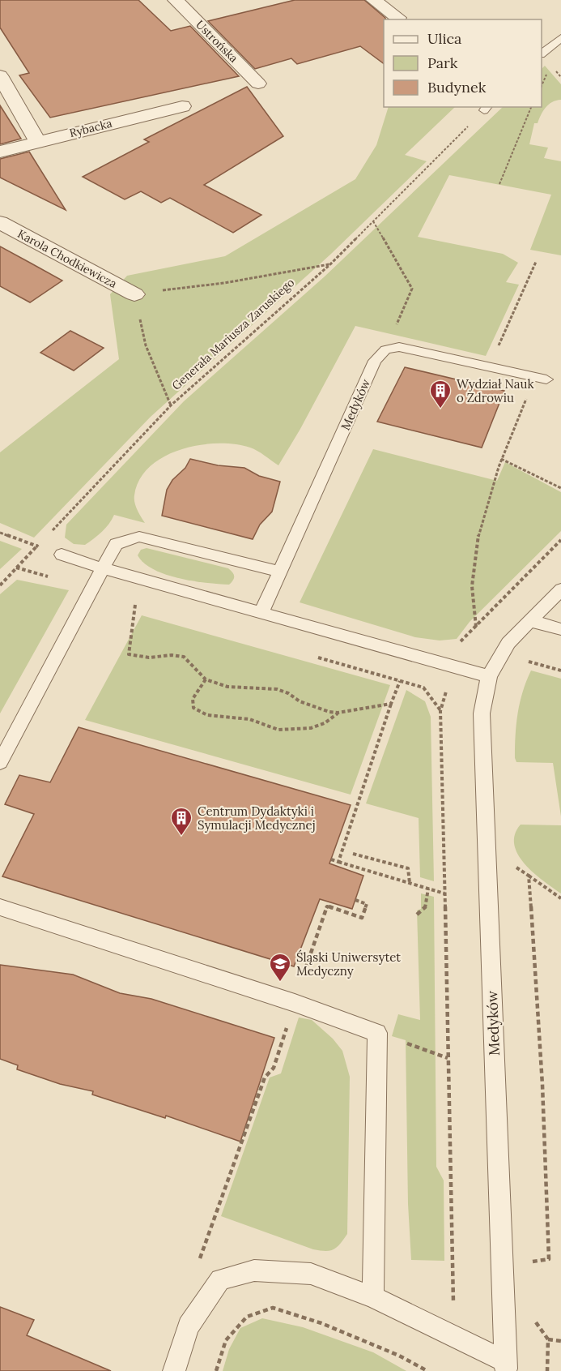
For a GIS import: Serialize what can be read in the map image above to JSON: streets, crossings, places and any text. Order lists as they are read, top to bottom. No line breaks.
{"streets":{"street":["Ustrońska","Rybacka","Karola Chodkiewicza"],"lane":["Medyków"],"path":["Generała Mariusza Zaruskiego"]},"places":{"building":["Wydział Nauk o Zdrowiu","Centrum Dydaktyki i Symulacji Medycznej"],"school or university":["Śląski Uniwersytet Medyczny"]},"legend":["Ulica","Park","Budynek"]}
